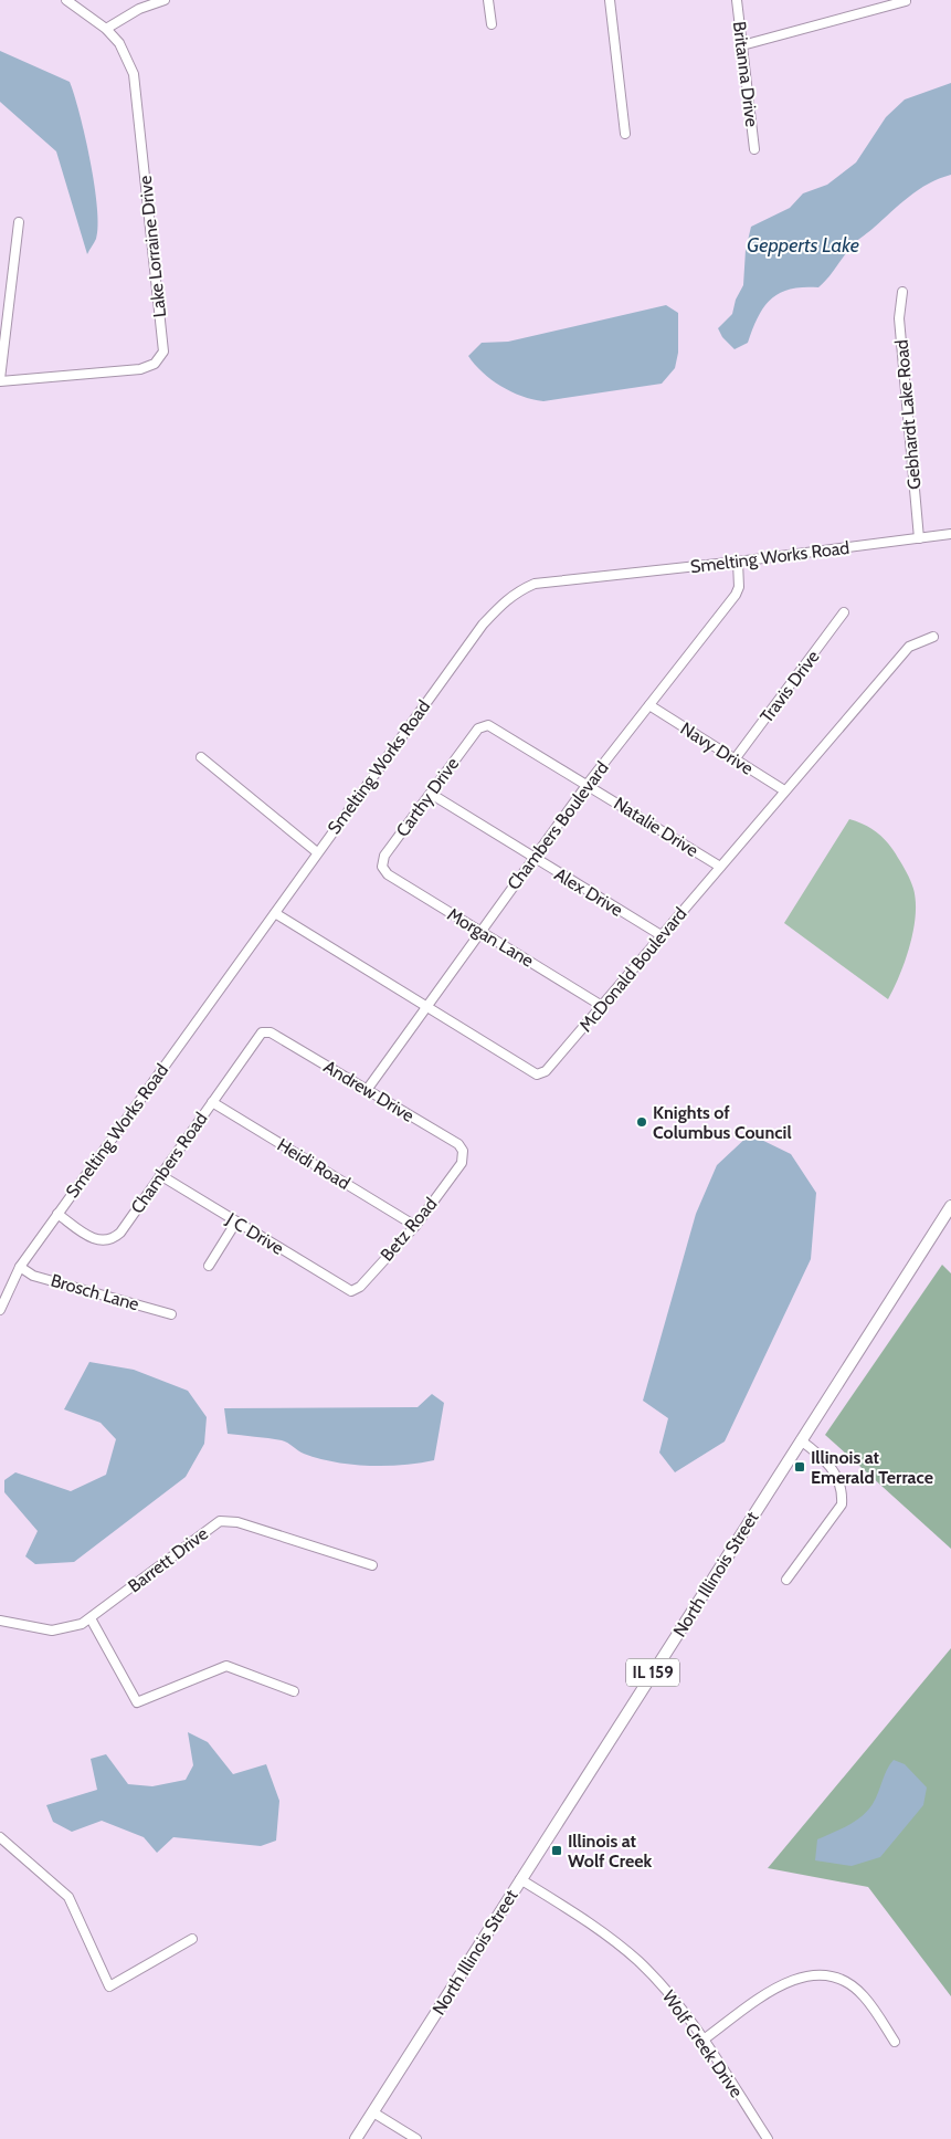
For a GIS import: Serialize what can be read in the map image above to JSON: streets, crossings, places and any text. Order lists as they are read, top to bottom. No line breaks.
{"streets":{"main road":["North Illinois Street","IL 159"],"street":["Britanna Drive","Lake Lorraine Drive","Gebhardt Lake Road","Smelting Works Road","Travis Drive","Navy Drive","Carthy Drive","Chambers Boulevard","Natalie Drive","Alex Drive","Morgan Lane","McDonald Boulevard","Andrew Drive","Chambers Road","Heidi Road","Betz Road","J C Drive","Brosch Lane","Barrett Drive","Wolf Creek Drive"]},"crossings":[["Gebhardt Lake Road","Smelting Works Road"],["Smelting Works Road","Chambers Boulevard"],["Smelting Works Road","McDonald Boulevard"],["Smelting Works Road","Chambers Road"],["Smelting Works Road","Brosch Lane"],["Travis Drive","Navy Drive"],["Navy Drive","Chambers Boulevard"],["Navy Drive","McDonald Boulevard"],["Carthy Drive","Natalie Drive"],["Carthy Drive","Alex Drive"],["Carthy Drive","Morgan Lane"],["Chambers Boulevard","Natalie Drive"],["Chambers Boulevard","Alex Drive"],["Chambers Boulevard","Morgan Lane"],["Chambers Boulevard","McDonald Boulevard"],["Chambers Boulevard","Andrew Drive"],["Natalie Drive","McDonald Boulevard"],["Alex Drive","McDonald Boulevard"],["Morgan Lane","McDonald Boulevard"],["Andrew Drive","Chambers Road"],["Andrew Drive","Betz Road"],["Chambers Road","Heidi Road"],["Chambers Road","J C Drive"],["Heidi Road","Betz Road"],["Betz Road","J C Drive"],["North Illinois Street","Wolf Creek Drive"]],"water":["Gepperts Lake"],"places":{"other":["Knights of Columbus Council"],"transit":["Illinois at Emerald Terrace","Illinois at Wolf Creek"]}}
